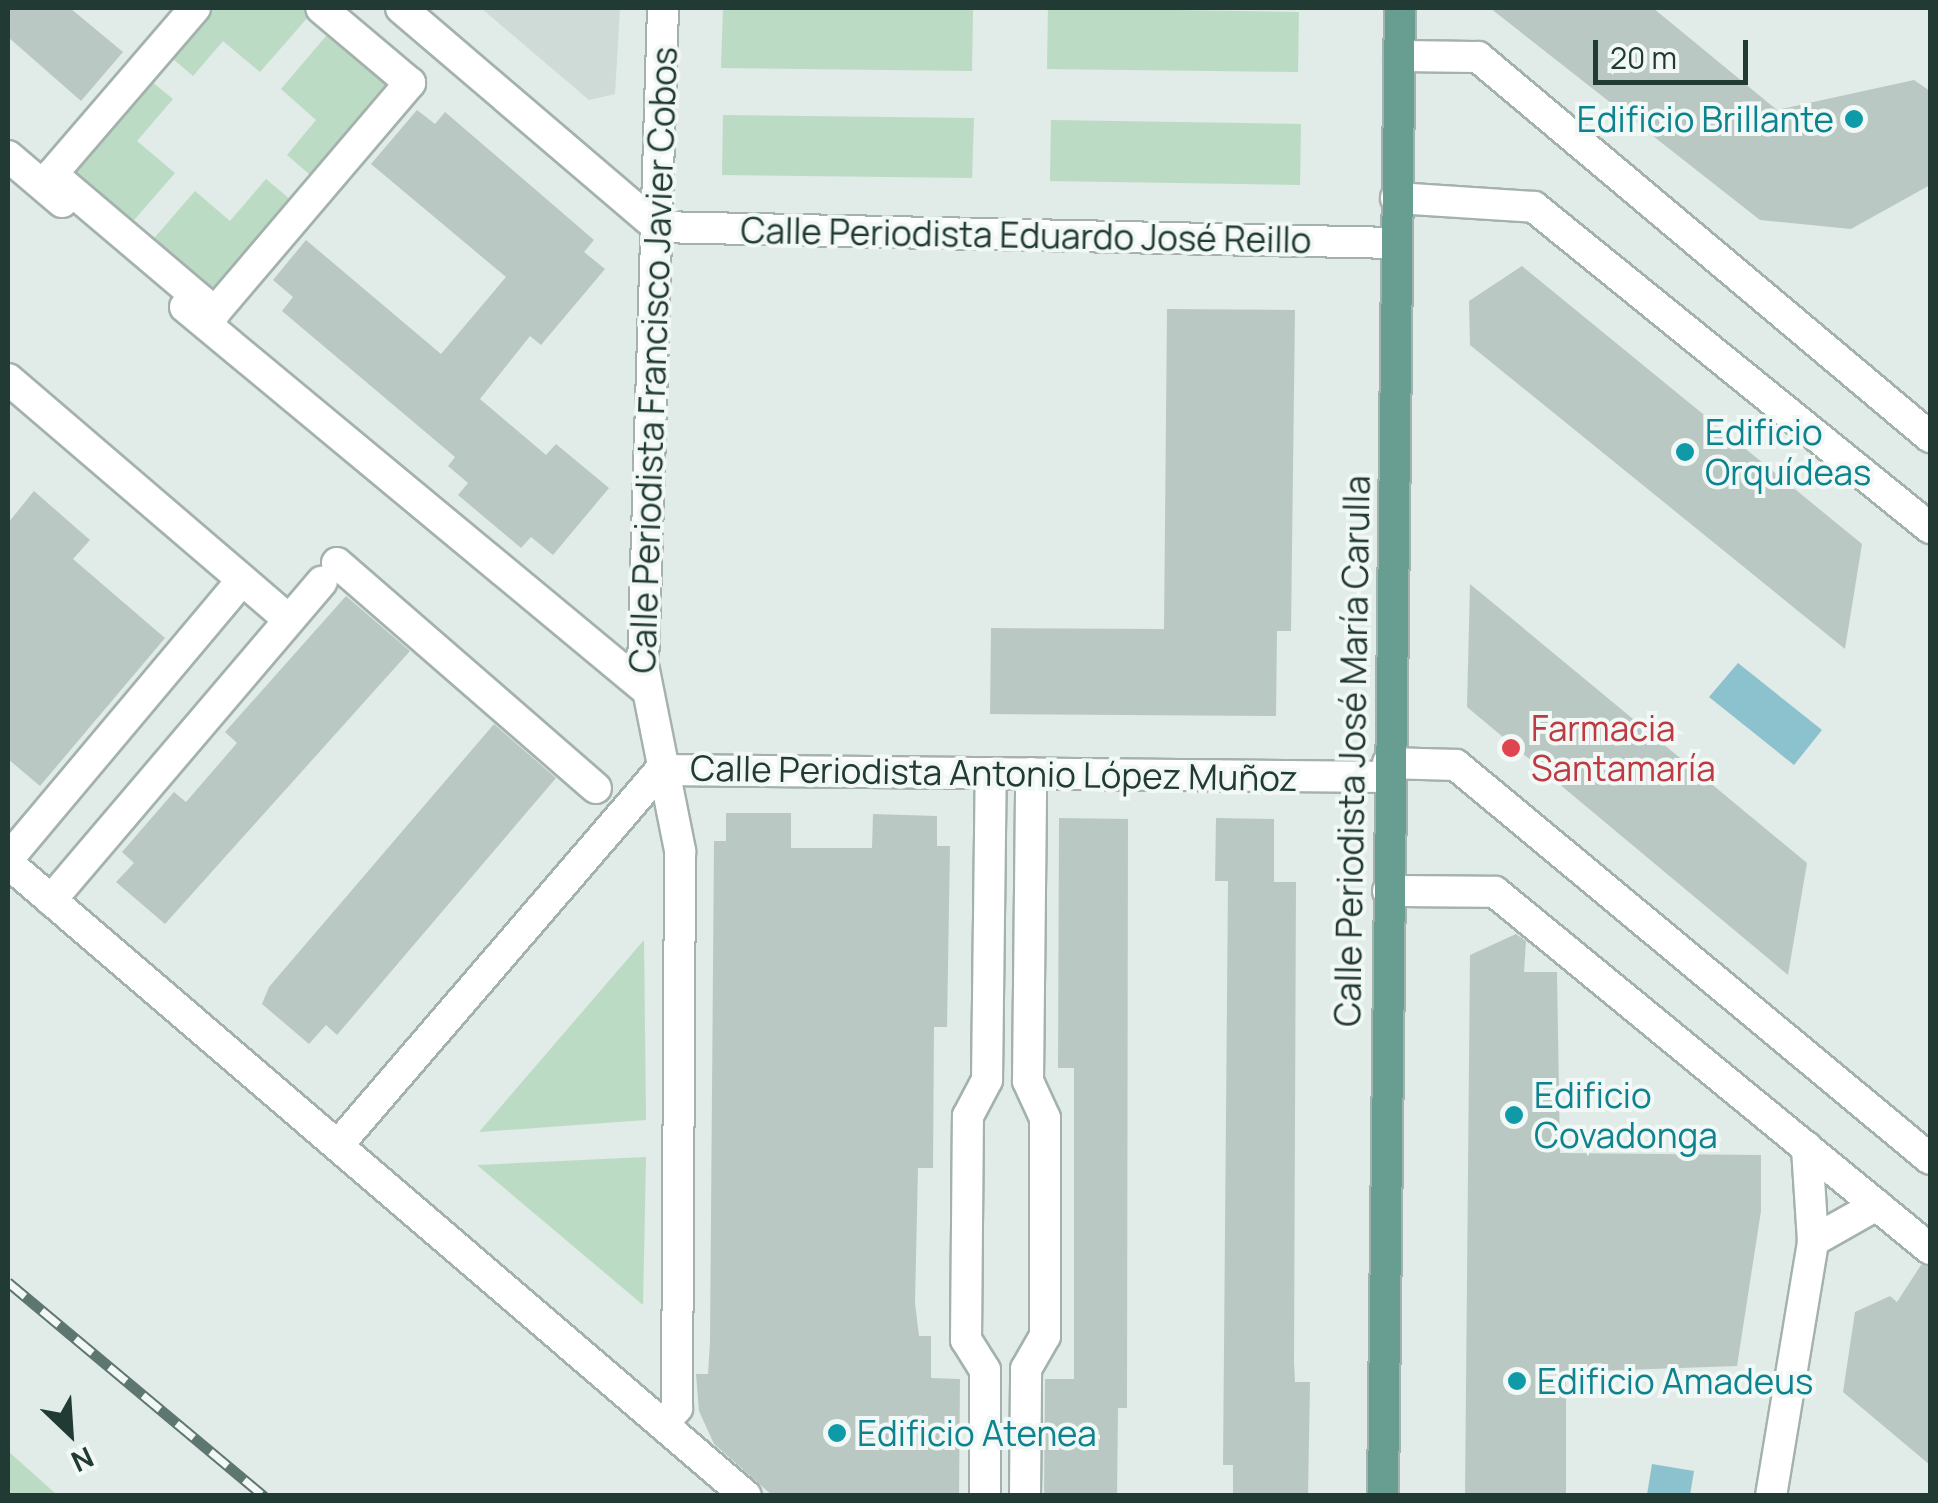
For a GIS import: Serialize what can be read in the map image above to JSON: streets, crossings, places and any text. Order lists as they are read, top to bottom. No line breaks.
{"streets":{"main road":["Calle Periodista José María Carulla"],"street":["Calle Periodista Eduardo José Reillo","Calle Periodista Francisco Javier Cobos","Calle Periodista Antonio López Muñoz"]},"crossings":[["Calle Periodista Eduardo José Reillo","Calle Periodista Francisco Javier Cobos"],["Calle Periodista Eduardo José Reillo","Calle Periodista José María Carulla"],["Calle Periodista Francisco Javier Cobos","Calle Periodista Antonio López Muñoz"],["Calle Periodista José María Carulla","Calle Periodista Antonio López Muñoz"]],"places":["Edificio Brillante","Edificio Orquídeas","Farmacia Santamaría","Edificio Covadonga","Edificio Amadeus","Edificio Atenea"],"scale_bar":"20 m","north":"bottom right"}
